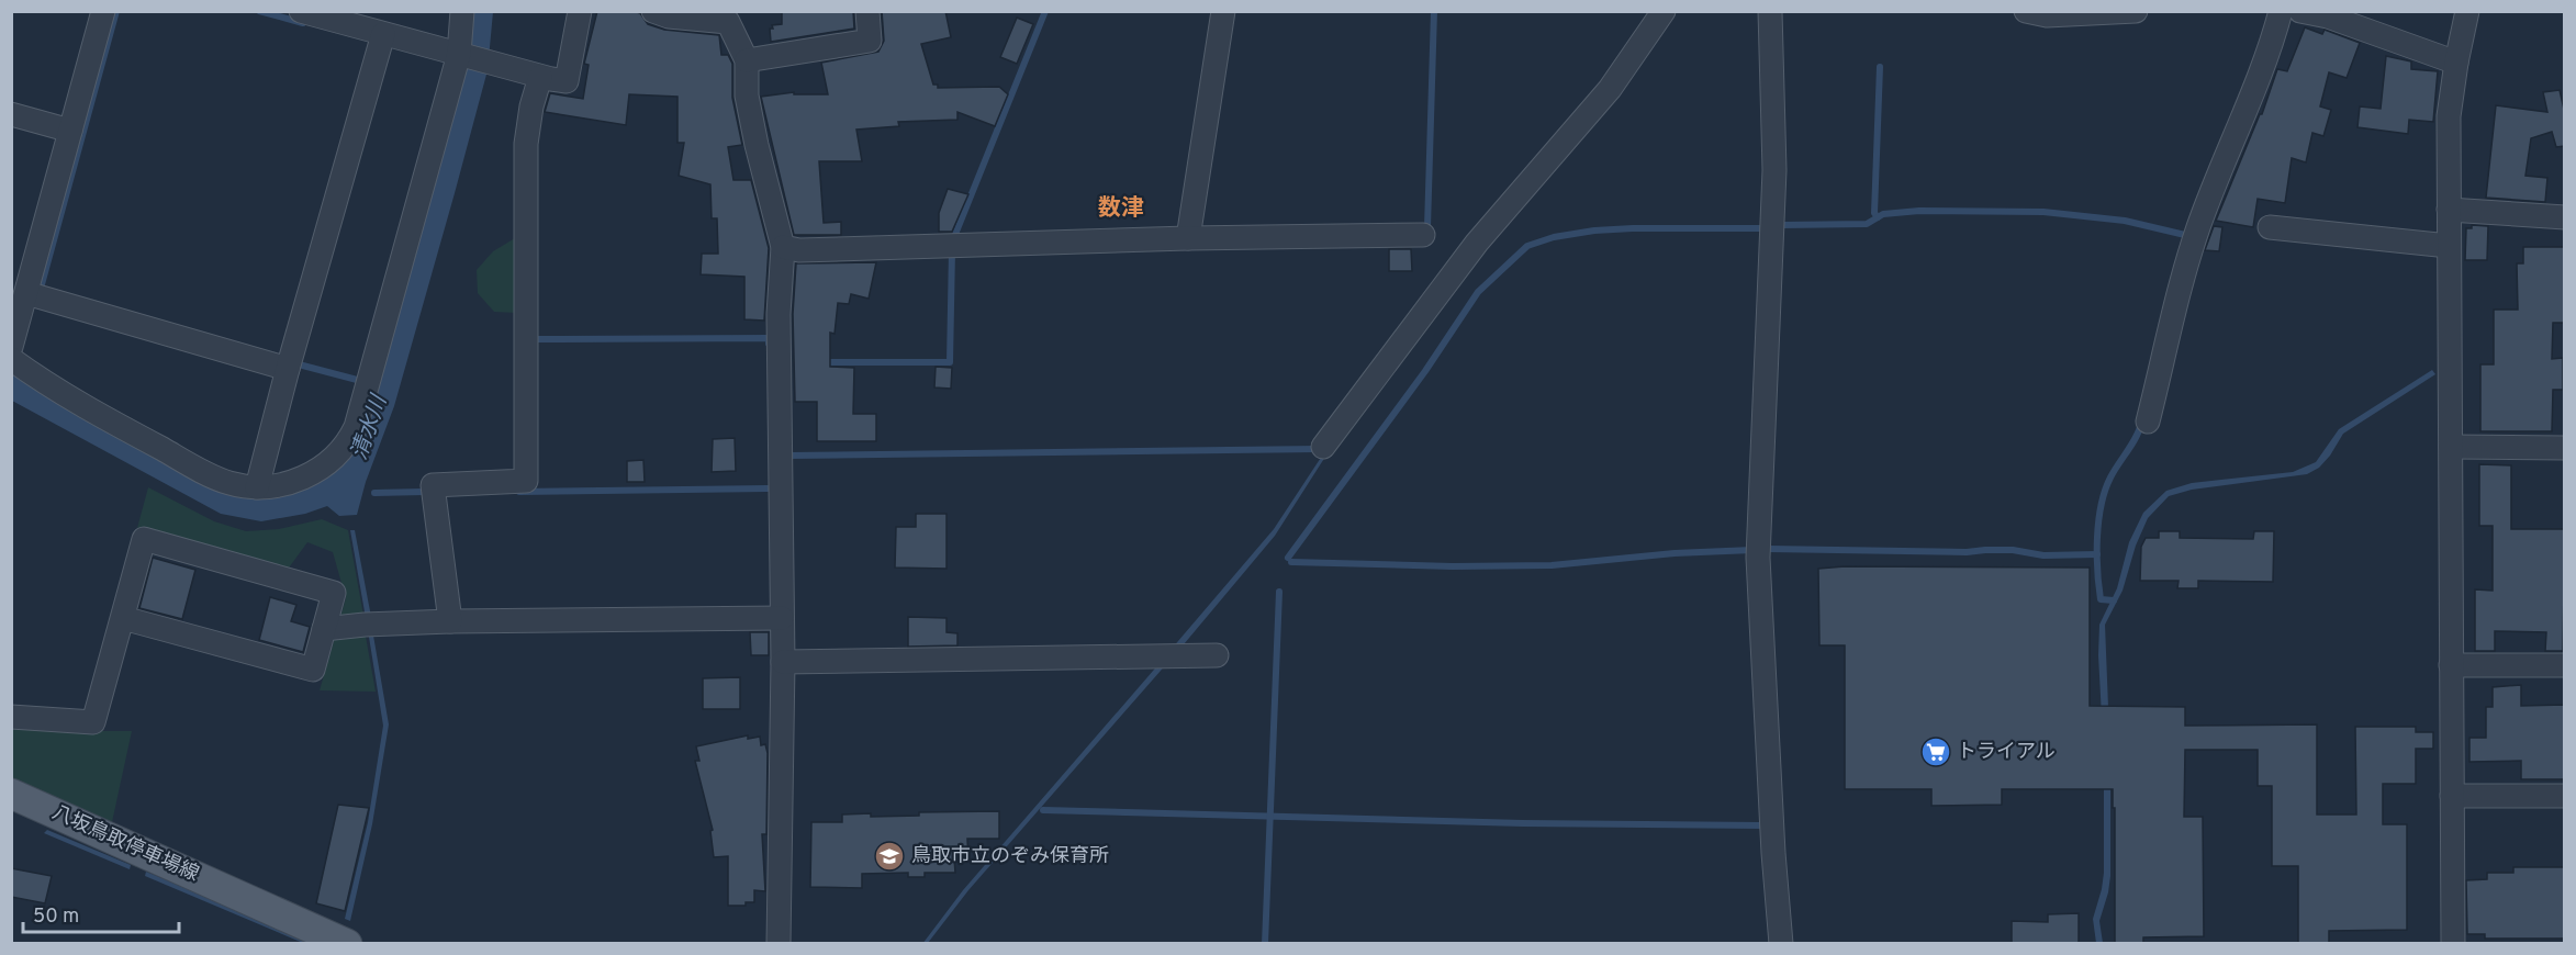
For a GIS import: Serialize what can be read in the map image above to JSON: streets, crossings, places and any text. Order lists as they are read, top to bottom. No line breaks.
{"streets":{"main road":["八坂鳥取停車場線"]},"districts":["数津"],"water":["清水川"],"places":{"supermarket":["トライアル"],"school or university":["鳥取市立のぞみ保育所"]},"scale_bar":"50 m"}
